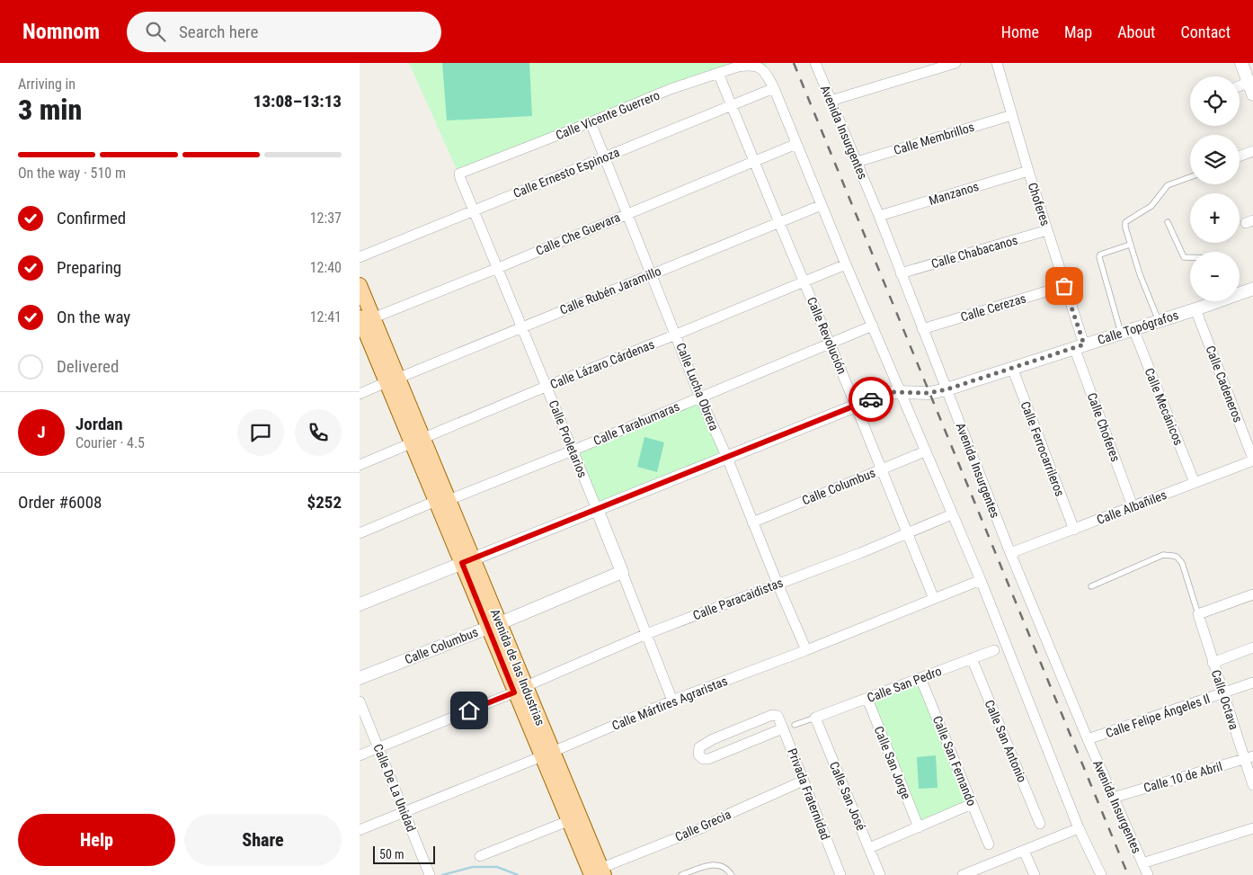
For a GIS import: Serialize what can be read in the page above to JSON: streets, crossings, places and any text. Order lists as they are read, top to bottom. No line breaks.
{"streets":{"main road":["Avenida de las Industrias"],"street":["Calle Vicente Guerrero","Avenida Insurgentes","Calle Membrillos","Calle Ernesto Espinoza","Manzanos","Choferes","Calle Che Guevara","Calle Chabacanos","Calle Rubén Jaramillo","Calle Cerezas","Calle Topógrafos","Calle Revolución","Calle Lázaro Cárdenas","Calle Cadeneros","Calle Lucha Obrera","Calle Mecánicos","Calle Tarahumaras","Calle Choferes","Calle Proletarios","Calle Ferrocarrileros","Calle Columbus","Calle Albañiles","Calle Paracaidistas","Calle San Pedro","Calle Octava","Calle Mártires Agraristas","Calle Felipe Ángeles Il","Calle San Antonio","Calle San Fernando","Calle San Jorge","Calle 10 de Abril","Calle De La Unidad","Privada Fraternidad","Calle San José","Calle Grecia"]},"crossings":[["Calle Vicente Guerrero","Calle Revolución"],["Calle Vicente Guerrero","Calle Lucha Obrera"],["Calle Vicente Guerrero","Calle Proletarios"],["Avenida Insurgentes","Calle Membrillos"],["Avenida Insurgentes","Manzanos"],["Avenida Insurgentes","Calle Chabacanos"],["Avenida Insurgentes","Calle Cerezas"],["Avenida Insurgentes","Calle Topógrafos"],["Avenida Insurgentes","Calle Albañiles"],["Avenida Insurgentes","Calle Felipe Ángeles Il"],["Avenida Insurgentes","Calle 10 de Abril"],["Calle Membrillos","Choferes"],["Calle Ernesto Espinoza","Calle Revolución"],["Calle Ernesto Espinoza","Calle Lucha Obrera"],["Calle Ernesto Espinoza","Calle Proletarios"],["Manzanos","Choferes"],["Choferes","Calle Chabacanos"],["Choferes","Calle Cerezas"],["Choferes","Calle Topógrafos"],["Choferes","Calle Choferes"],["Calle Che Guevara","Calle Revolución"],["Calle Che Guevara","Calle Lucha Obrera"],["Calle Che Guevara","Calle Proletarios"],["Calle Che Guevara","Avenida de las Industrias"],["Calle Rubén Jaramillo","Calle Revolución"],["Calle Rubén Jaramillo","Calle Lucha Obrera"],["Calle Rubén Jaramillo","Calle Proletarios"],["Calle Rubén Jaramillo","Avenida de las Industrias"],["Calle Topógrafos","Calle Revolución"],["Calle Topógrafos","Calle Cadeneros"],["Calle Topógrafos","Calle Lucha Obrera"],["Calle Topógrafos","Calle Mecánicos"],["Calle Topógrafos","Calle Choferes"],["Calle Topógrafos","Calle Proletarios"],["Calle Topógrafos","Calle Ferrocarrileros"],["Calle Topógrafos","Avenida de las Industrias"],["Calle Revolución","Calle Lázaro Cárdenas"],["Calle Revolución","Calle Tarahumaras"],["Calle Revolución","Calle Columbus"],["Calle Revolución","Calle Paracaidistas"],["Calle Revolución","Calle Mártires Agraristas"],["Calle Lázaro Cárdenas","Calle Lucha Obrera"],["Calle Lázaro Cárdenas","Calle Proletarios"],["Calle Lázaro Cárdenas","Avenida de las Industrias"],["Calle Cadeneros","Calle Albañiles"],["Calle Lucha Obrera","Calle Tarahumaras"],["Calle Lucha Obrera","Calle Columbus"],["Calle Lucha Obrera","Calle Paracaidistas"],["Calle Lucha Obrera","Calle Mártires Agraristas"],["Calle Mecánicos","Calle Albañiles"],["Calle Tarahumaras","Calle Proletarios"],["Calle Tarahumaras","Avenida de las Industrias"],["Calle Choferes","Calle Albañiles"],["Calle Proletarios","Calle Columbus"],["Calle Proletarios","Calle Paracaidistas"],["Calle Proletarios","Calle Mártires Agraristas"],["Calle Ferrocarrileros","Calle Albañiles"],["Calle Columbus","Avenida de las Industrias"],["Calle Paracaidistas","Avenida de las Industrias"],["Calle Paracaidistas","Calle De La Unidad"],["Avenida de las Industrias","Calle Mártires Agraristas"],["Avenida de las Industrias","Calle Grecia"],["Calle San Pedro","Calle San Antonio"],["Calle San Pedro","Calle San Fernando"],["Calle San Pedro","Calle San Jorge"],["Calle San Pedro","Calle San José"],["Calle Octava","Calle Felipe Ángeles Il"],["Calle Octava","Calle 10 de Abril"],["Calle Mártires Agraristas","Calle De La Unidad"],["Privada Fraternidad","Calle Grecia"]],"scale_bar":"50 m","page":{"header":"Nomnom","search":"Search here","nav":["Home","Map","About","Contact"],"heading":["3 min","Arriving in","13:08–13:13"],"panel":["Jordan","Courier · 4.5","Order #6008","$252"],"map_buttons":["+","−"],"bar":"On the way · 510 m","list":[["Confirmed","12:37"],["Preparing","12:40"],["On the way","12:41"],"Delivered"],"round":"J","buttons":["Help","Share"],"scale":"50 m"}}
